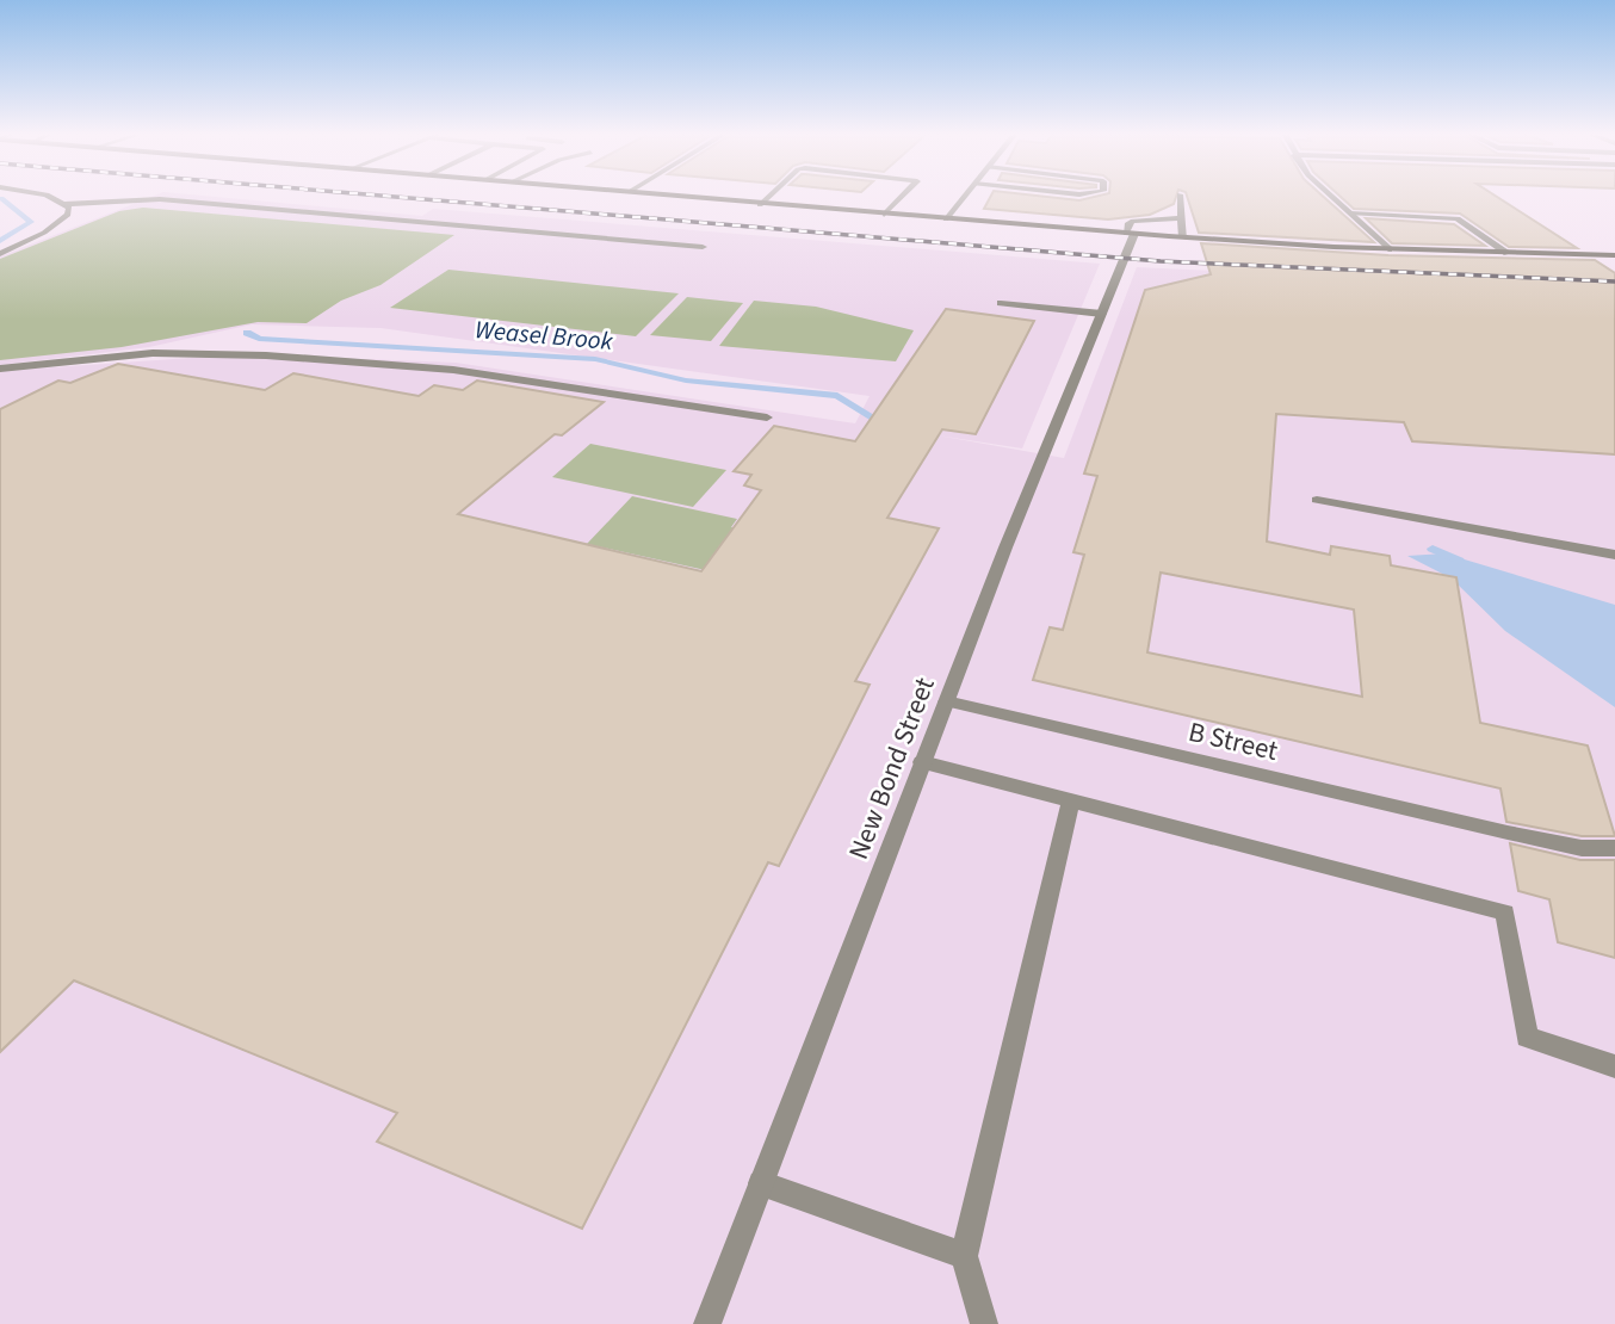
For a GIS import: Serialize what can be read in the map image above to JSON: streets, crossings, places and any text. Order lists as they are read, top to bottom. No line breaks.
{"streets":{"street":["B Street","New Bond Street"]},"crossings":[["B Street","New Bond Street"]],"water":["Weasel Brook"]}
